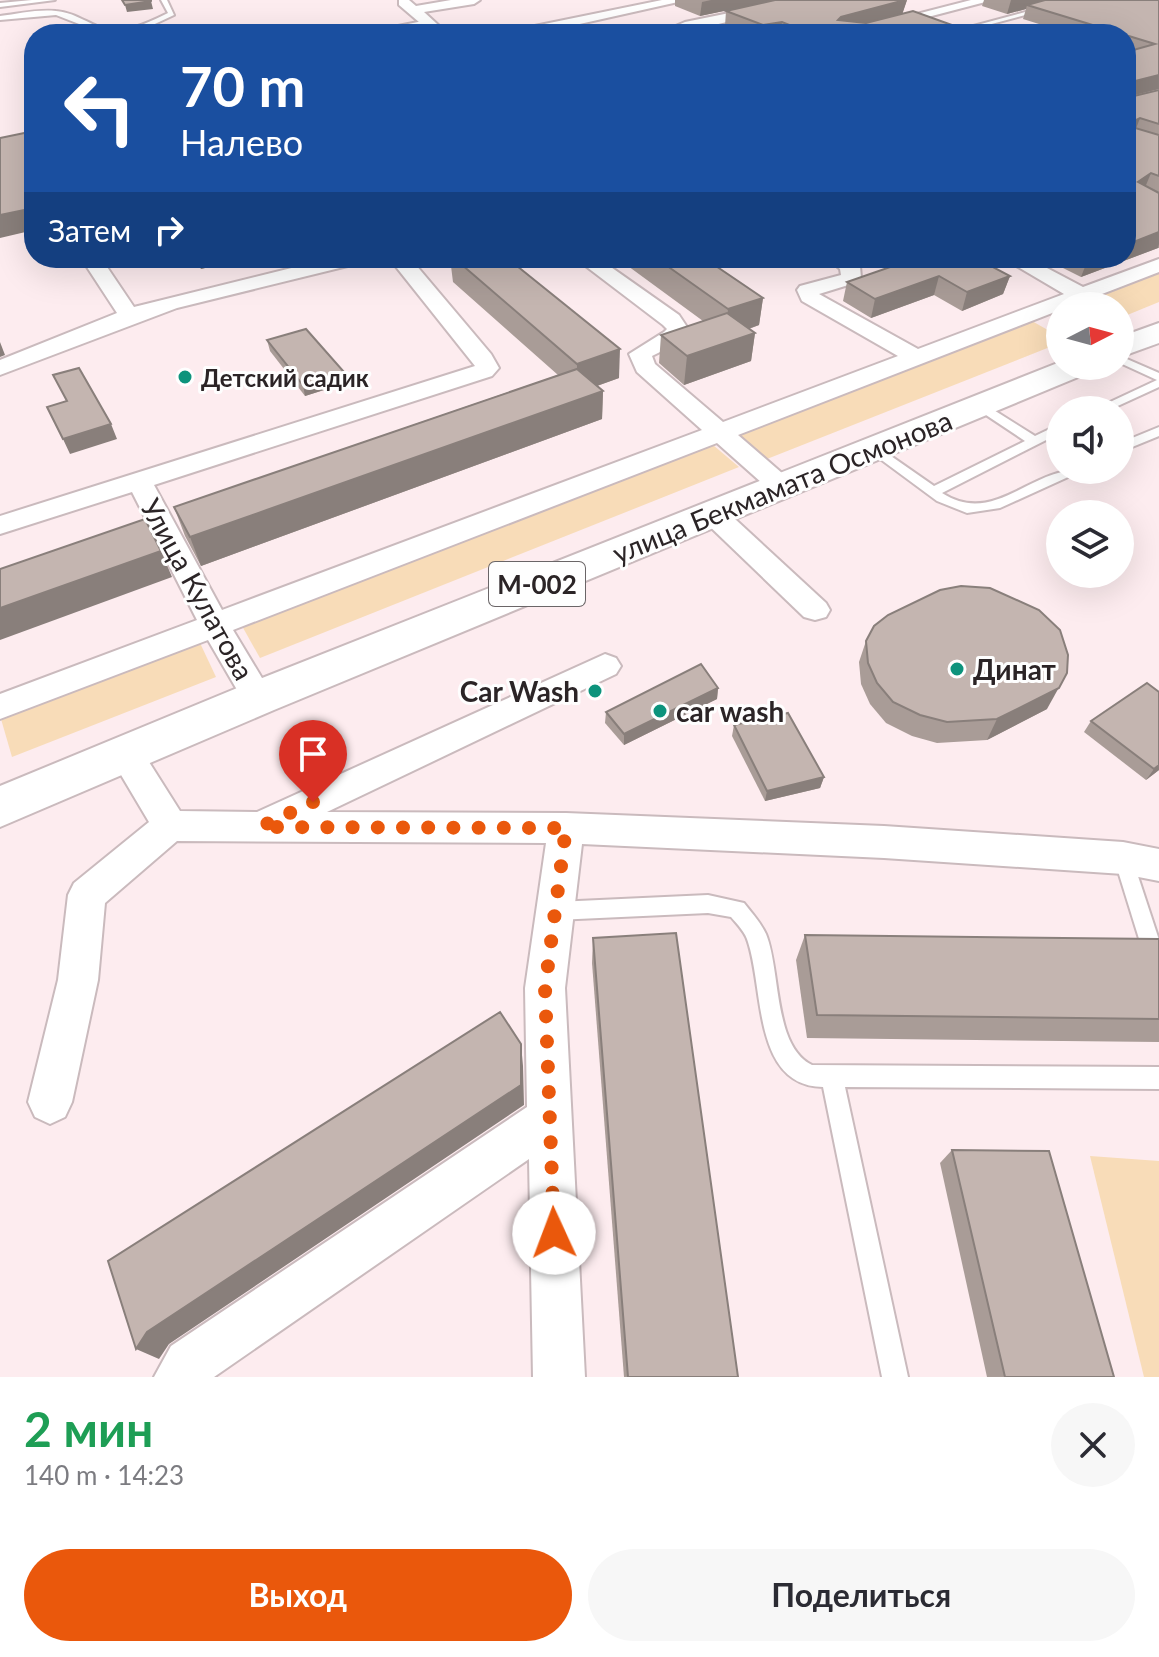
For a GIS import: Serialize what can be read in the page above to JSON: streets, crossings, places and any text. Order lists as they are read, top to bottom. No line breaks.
{"streets":{"highway":["улица Бекмамата Осмонова","M-002"],"street":["Улица Кулатова"]},"crossings":[["улица Бекмамата Осмонова","Улица Кулатова"]],"places":["Детский садик","Динат","Car Wash","car wash"],"north":"right","page":{"turn":["70 m","Налево"],"then":"Затем","heading":["2 мин","140 m · 14:23"],"buttons":["Выход","Поделиться"]}}
